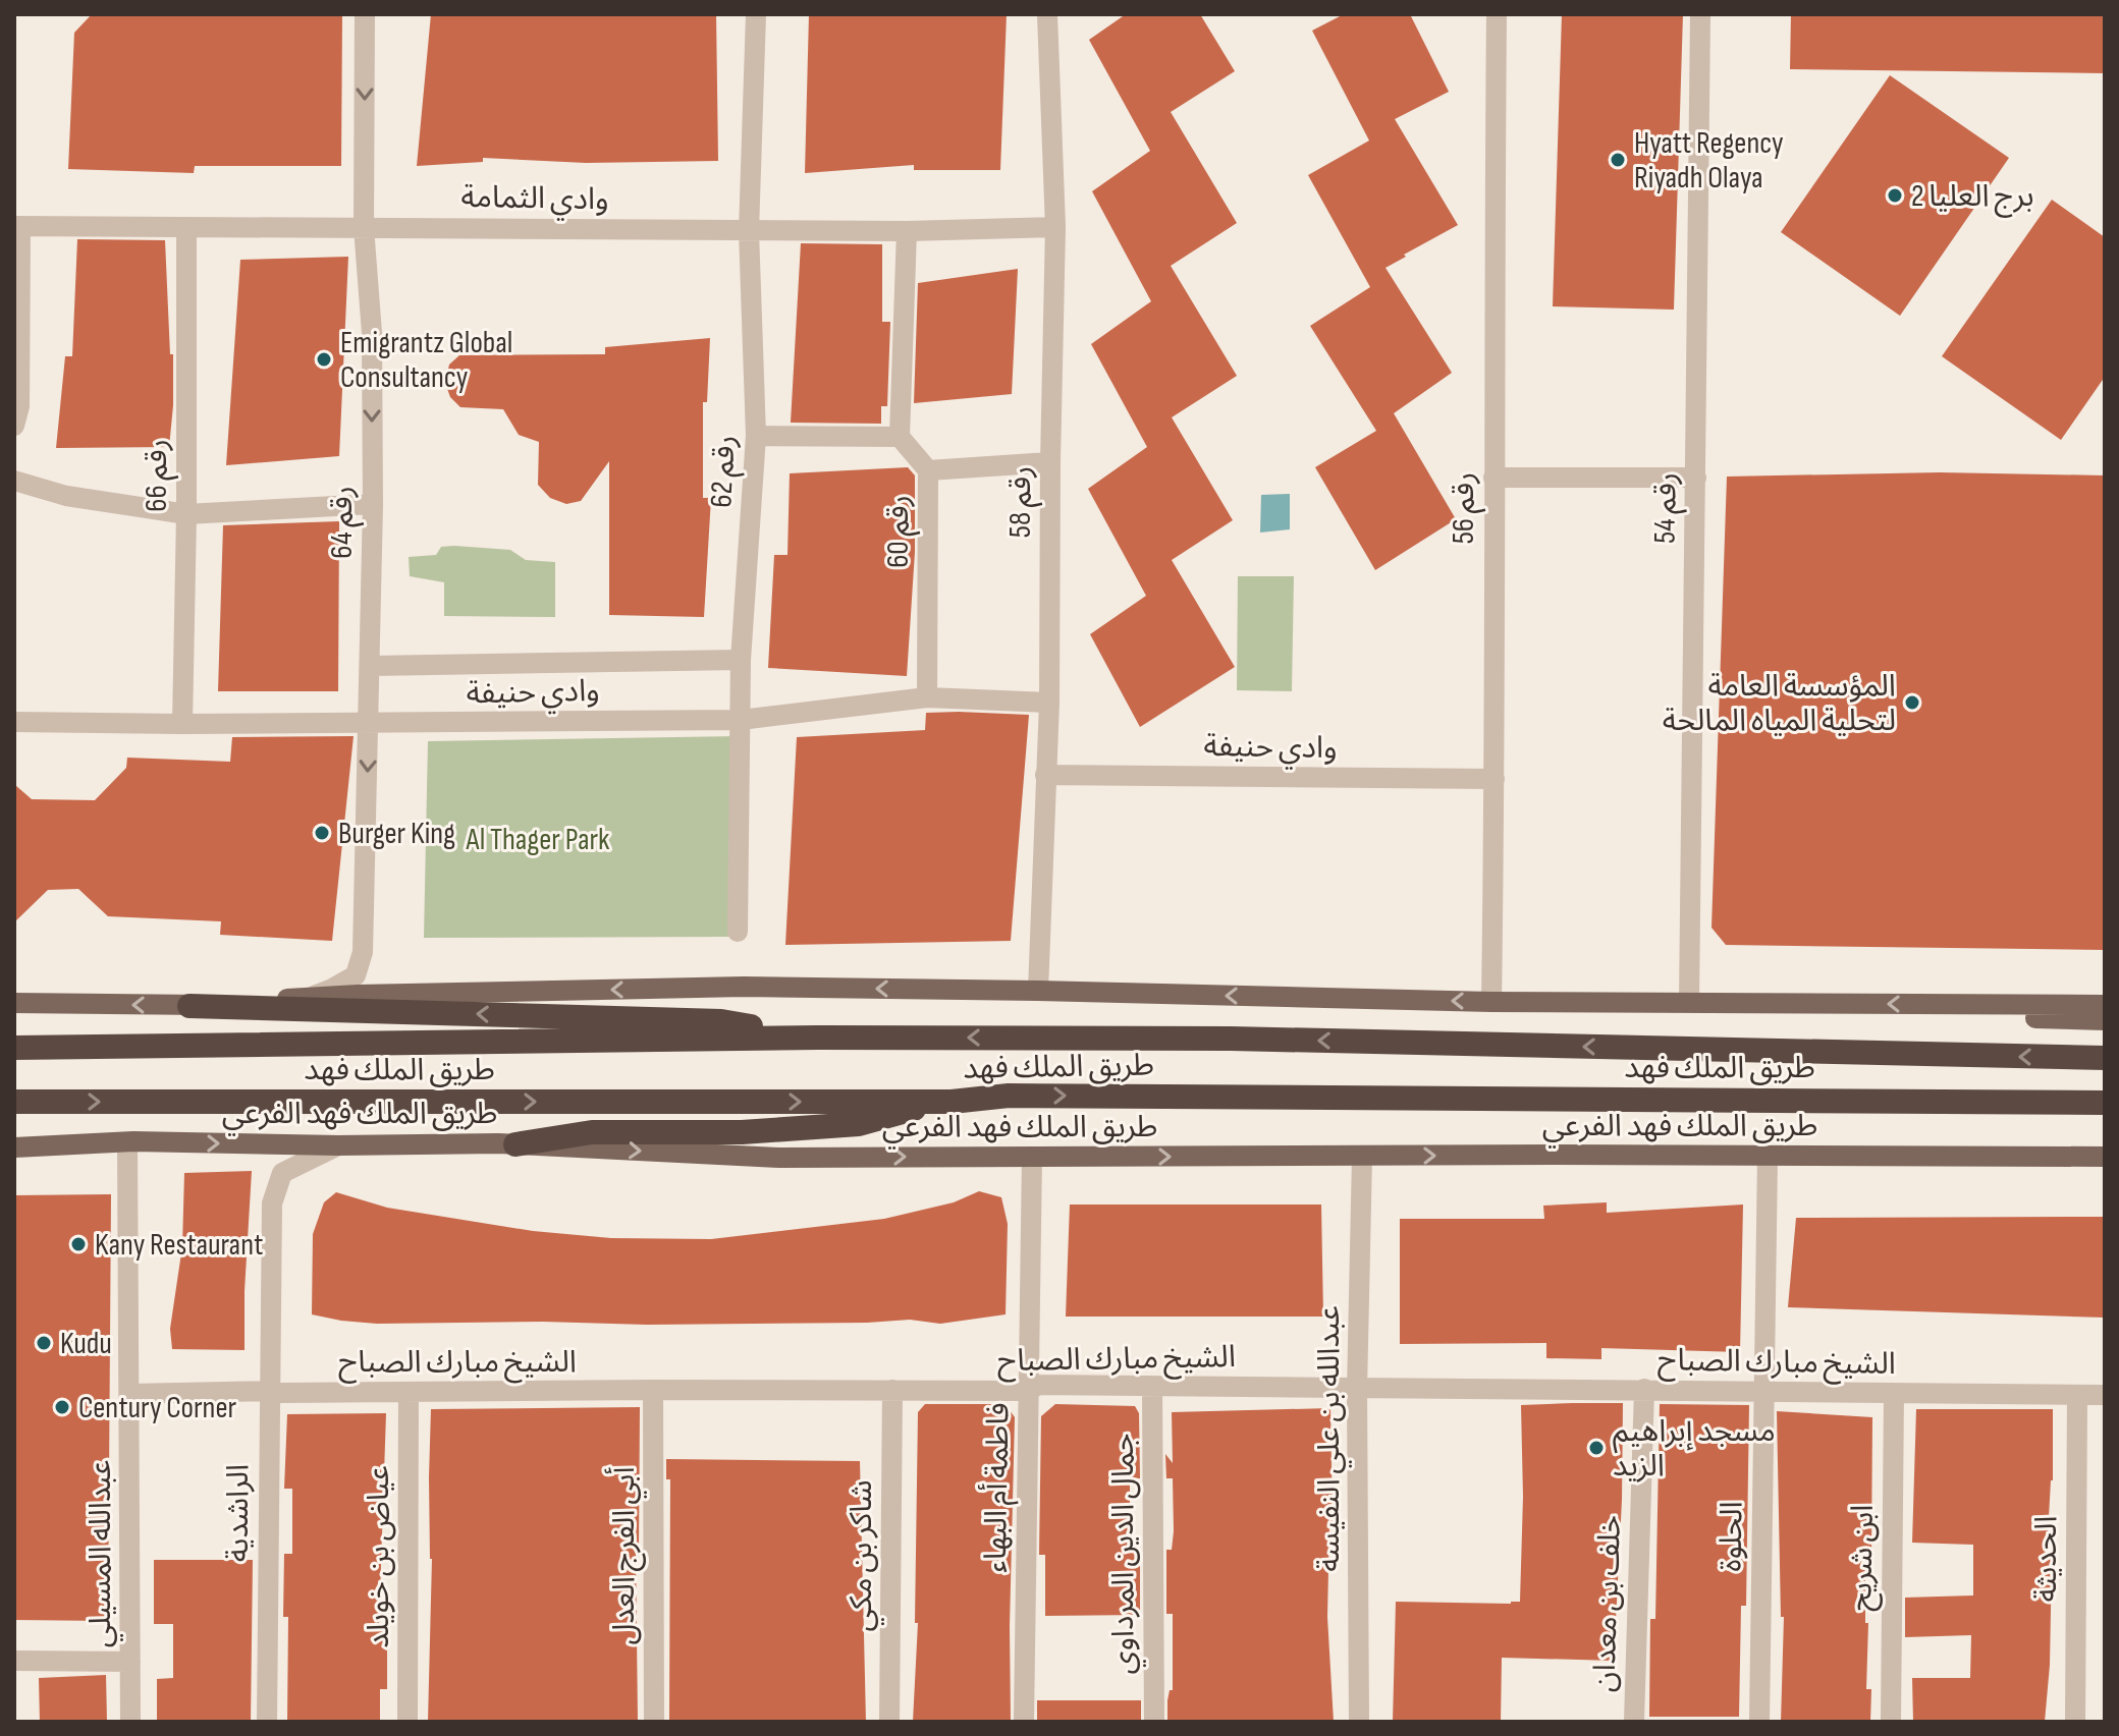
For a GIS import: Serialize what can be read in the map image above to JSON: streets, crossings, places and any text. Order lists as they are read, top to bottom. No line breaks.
{"streets":{"highway":["طريق الملك فهد"],"main road":["طريق الملك فهد الفرعي"],"street":["وادي الثمامة","رقم 62","رقم 66","رقم 58","رقم 56","رقم 54","رقم 64","رقم 60","وادي حنيفة","الشيخ مبارك الصباح","عبدالله بن علي النفيسة","فاطمة أم البهاء","الراشدية","الحلوة","عبدالله المسيلي","جمال الدين المرداوي","أبي الفرج العدل","شاكر بن مكي","عياض بن خويلد","ابن شريح","الحديثة","خلف بن معدان"]},"crossings":[["وادي الثمامة","رقم 62"],["وادي الثمامة","رقم 66"],["وادي الثمامة","رقم 58"],["وادي الثمامة","رقم 64"],["رقم 62","وادي حنيفة"],["رقم 66","وادي حنيفة"],["رقم 58","وادي حنيفة"],["رقم 56","وادي حنيفة"],["رقم 64","وادي حنيفة"],["رقم 60","وادي حنيفة"],["طريق الملك فهد الفرعي","عبدالله بن علي النفيسة"],["طريق الملك فهد الفرعي","فاطمة أم البهاء"],["طريق الملك فهد الفرعي","الراشدية"],["طريق الملك فهد الفرعي","الحلوة"],["طريق الملك فهد الفرعي","عبدالله المسيلي"],["الشيخ مبارك الصباح","عبدالله بن علي النفيسة"],["الشيخ مبارك الصباح","فاطمة أم البهاء"],["الشيخ مبارك الصباح","الراشدية"],["الشيخ مبارك الصباح","الحلوة"],["الشيخ مبارك الصباح","عبدالله المسيلي"],["الشيخ مبارك الصباح","جمال الدين المرداوي"],["الشيخ مبارك الصباح","أبي الفرج العدل"],["الشيخ مبارك الصباح","شاكر بن مكي"],["الشيخ مبارك الصباح","عياض بن خويلد"],["الشيخ مبارك الصباح","ابن شريح"],["الشيخ مبارك الصباح","الحديثة"],["الشيخ مبارك الصباح","خلف بن معدان"]],"one_way":["رقم 64"],"parks":["Al Thager Park"],"places":["Hyatt Regency Riyadh Olaya","برج العليا 2","Emigrantz Global Consultancy","المؤسسة العامة لتحلية المياه المالحة","Burger King","Kany Restaurant","Kudu","Century Corner","مسجد إبراهيم الزيد"]}
